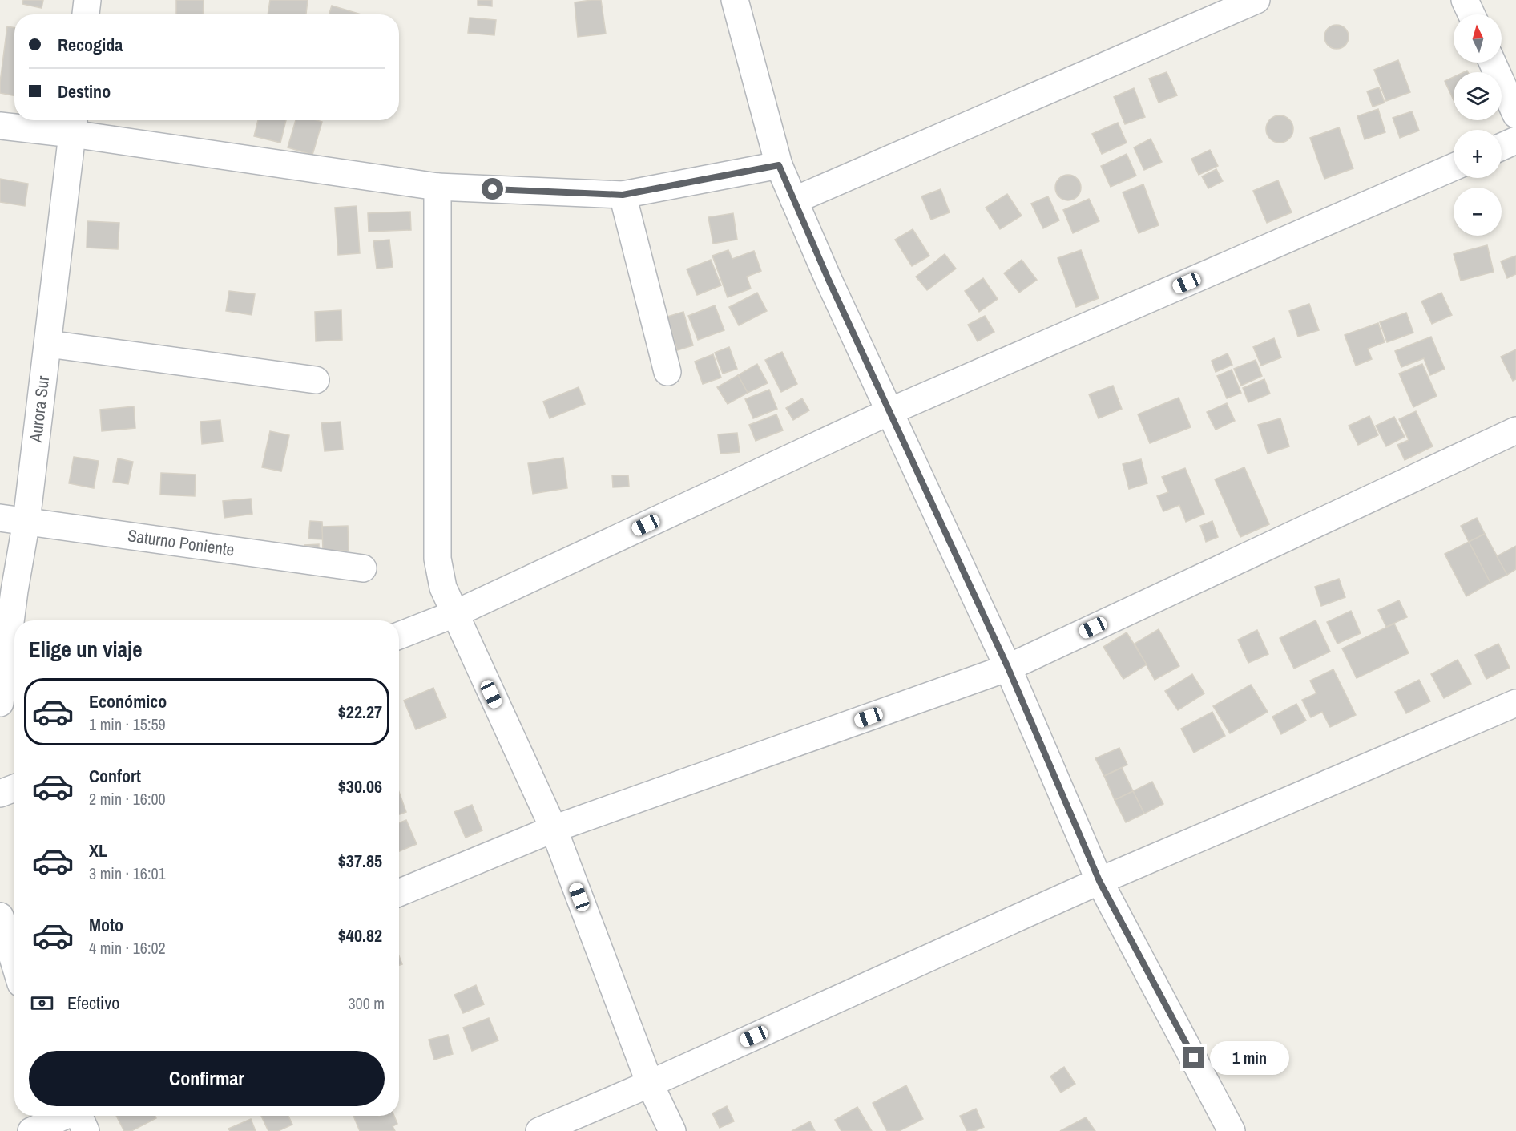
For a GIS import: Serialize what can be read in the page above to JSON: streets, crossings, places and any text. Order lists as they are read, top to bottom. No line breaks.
{"streets":{"street":["Aurora Sur","Saturno Poniente"]},"crossings":[["Aurora Sur","Saturno Poniente"]],"north":"top","page":{"map_buttons":["+","−"],"banner":["Recogida","Destino"],"heading":"Elige un viaje","list":[{"name":"Económico","note":"1 min · 15:59","value":"$22.27"},{"name":"Confort","note":"2 min · 16:00","value":"$30.06"},{"name":"XL","note":"3 min · 16:01","value":"$37.85"},{"name":"Moto","note":"4 min · 16:02","value":"$40.82"}],"pay":["Efectivo","300 m"],"bubble":"1 min","buttons":"Confirmar"}}
